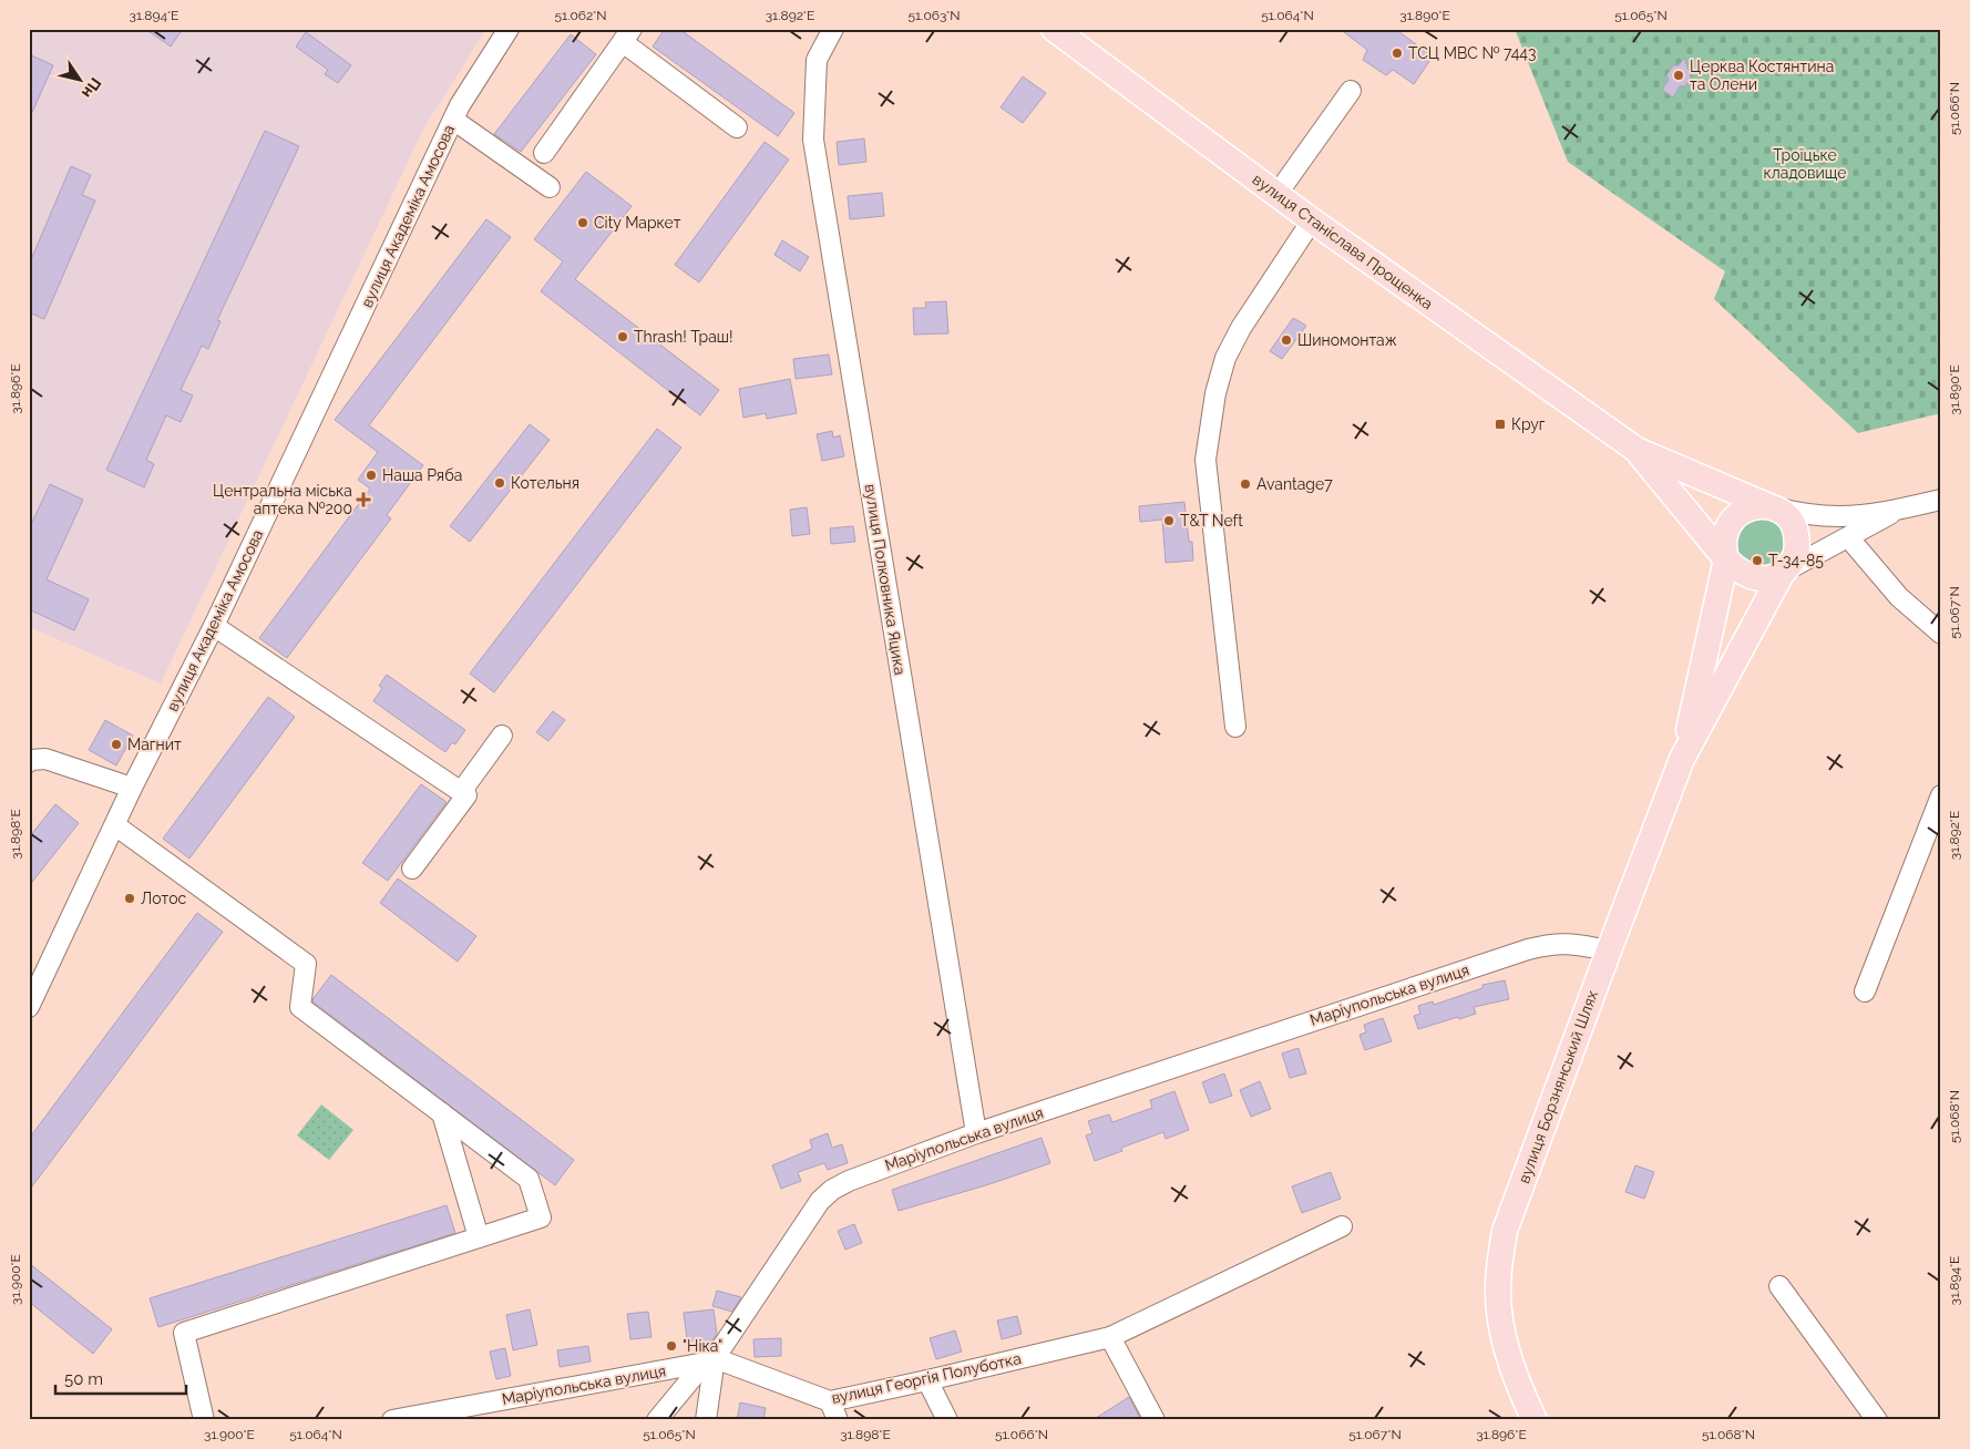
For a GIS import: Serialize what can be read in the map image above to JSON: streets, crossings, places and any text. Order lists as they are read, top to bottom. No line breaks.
{"streets":{"main road":["вулиця Станіслава Прощенка","вулиця Борзнянський Шлях"],"street":["вулиця Академіка Амосова","вулиця Полковника Яцика","Маріупольська вулиця","вулиця Георгія Полуботка"]},"crossings":[["вулиця Станіслава Прощенка","вулиця Борзнянський Шлях"],["вулиця Полковника Яцика","Маріупольська вулиця"],["Маріупольська вулиця","вулиця Борзнянський Шлях"],["Маріупольська вулиця","вулиця Георгія Полуботка"]],"parks":["Троїцьке кладовище"],"places":{"other":["ТСЦ МВС № 7443","Церква Костянтина та Олени","City Маркет","Thrash! Траш!","Шиномонтаж","Наша Ряба","Котельня","Avantage7","T&T Neft","Т-34-85","Магнит","Лотос","\"Ніка\""],"transit":["Круг"],"health":["Центральна міська аптека №200"]},"scale_bar":"50 m","north":"bottom right","coordinates":["31.894°E","51.062°N","31.892°E","51.063°N","51.064°N","31.890°E","51.065°N","51.066°N","31.896°E","51.067°N","31.898°E","51.068°N","31.900°E"]}
